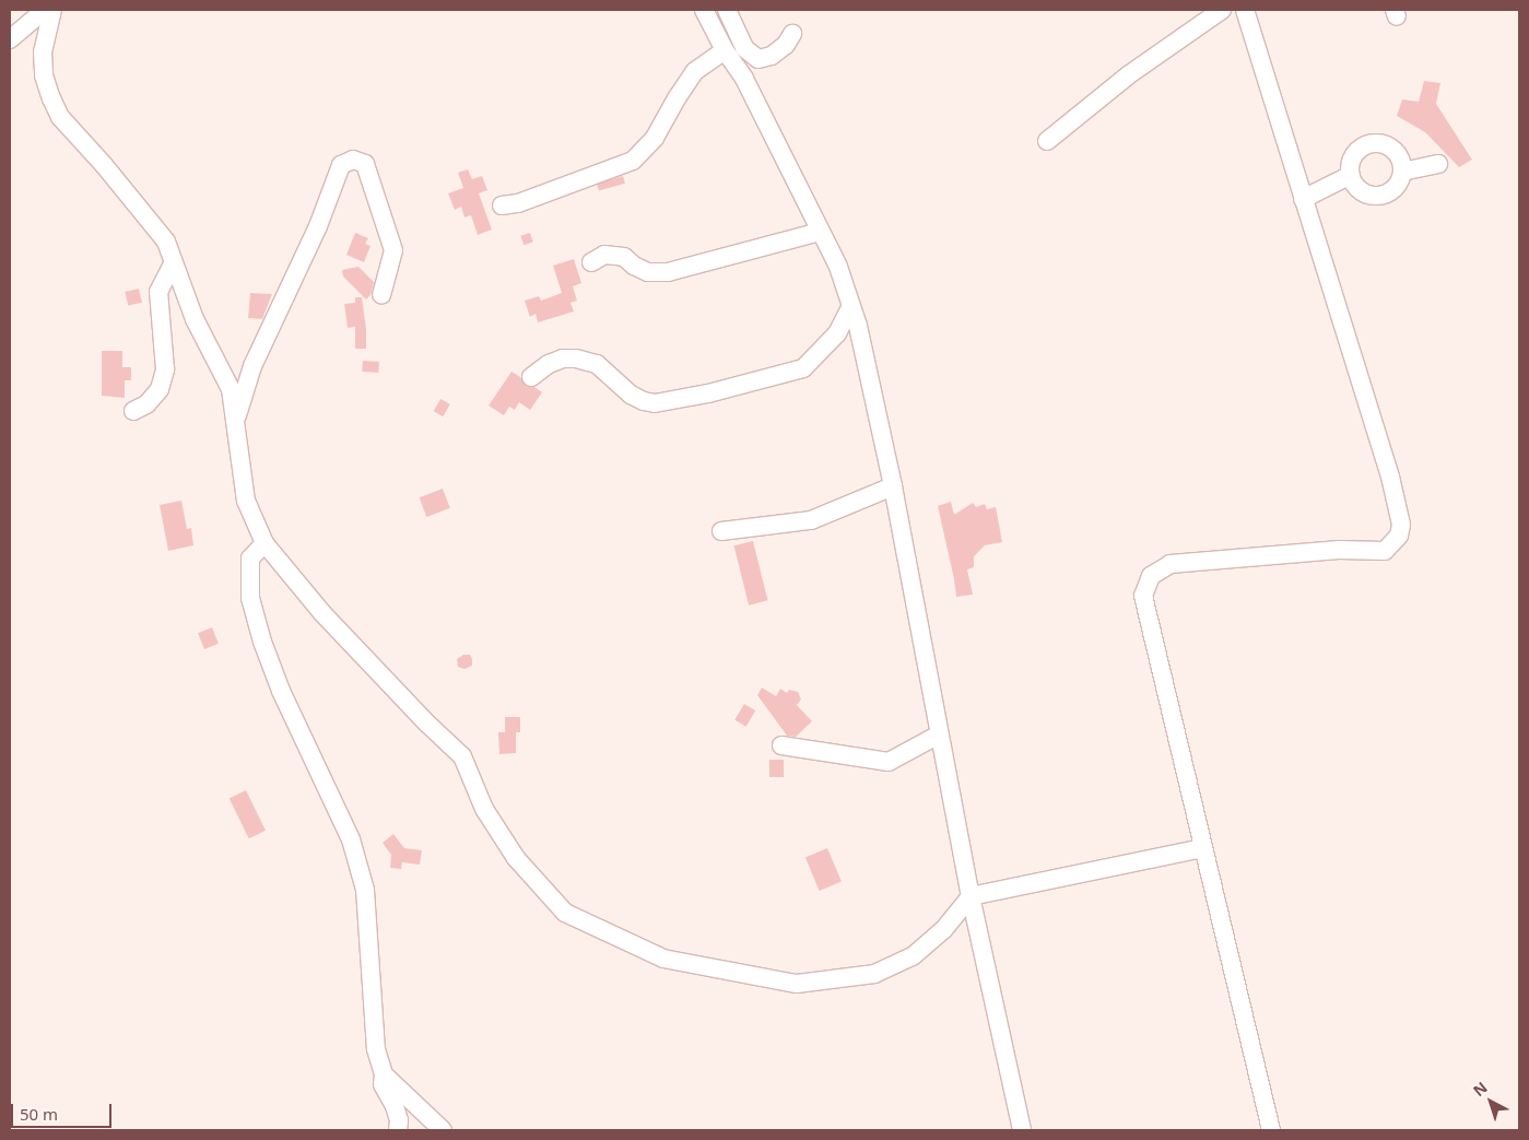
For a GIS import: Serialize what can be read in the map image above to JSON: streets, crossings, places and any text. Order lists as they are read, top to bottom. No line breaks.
{"scale_bar":"50 m","north":"top left"}
